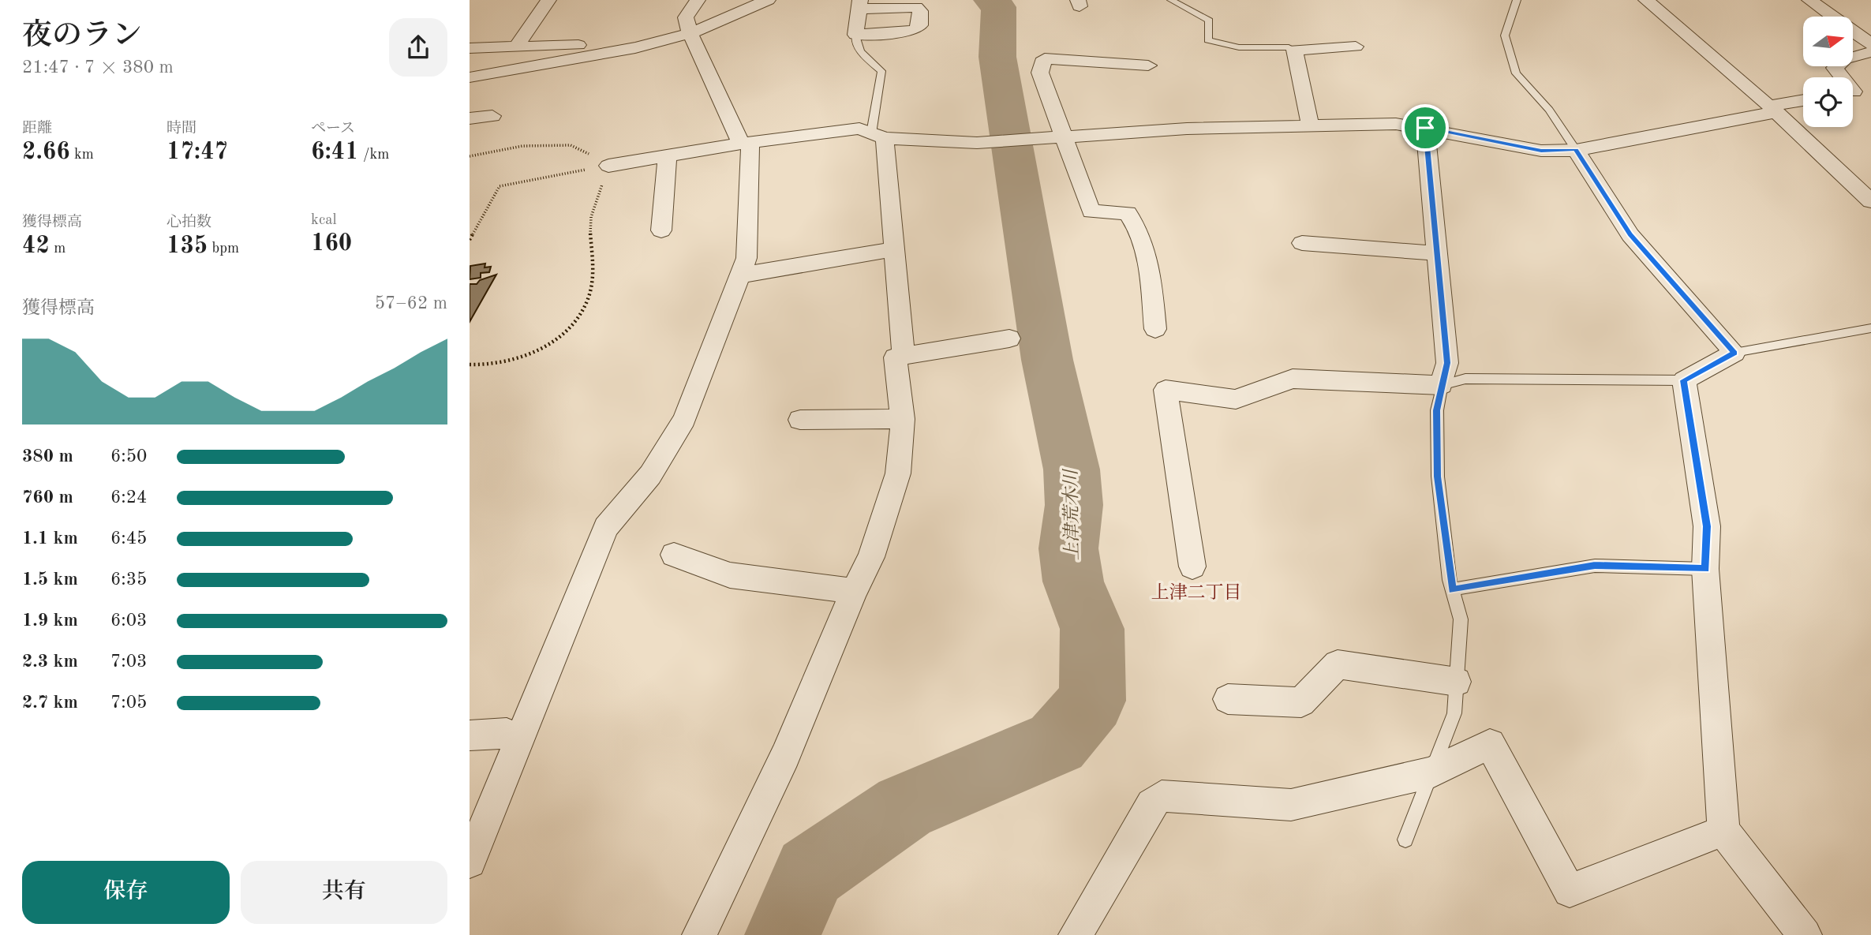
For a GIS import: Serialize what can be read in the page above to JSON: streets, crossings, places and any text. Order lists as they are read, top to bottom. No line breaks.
{"districts":["上津二丁目"],"water":["上津荒木川"],"north":"right","page":{"heading":["夜のラン","21:47 · 7 × 380 m"],"stats":[["距離","2.66 km"],["時間","17:47"],["ペース","6:41 /km"],["獲得標高","42 m"],["心拍数","135 bpm"],["kcal","160"]],"chart":["獲得標高","57–62 m"],"list":[{"name":"380 m","note":"6:50"},{"name":"760 m","note":"6:24"},{"name":"1.1 km","note":"6:45"},{"name":"1.5 km","note":"6:35"},{"name":"1.9 km","note":"6:03"},{"name":"2.3 km","note":"7:03"},{"name":"2.7 km","note":"7:05"}],"buttons":["保存","共有"]}}
